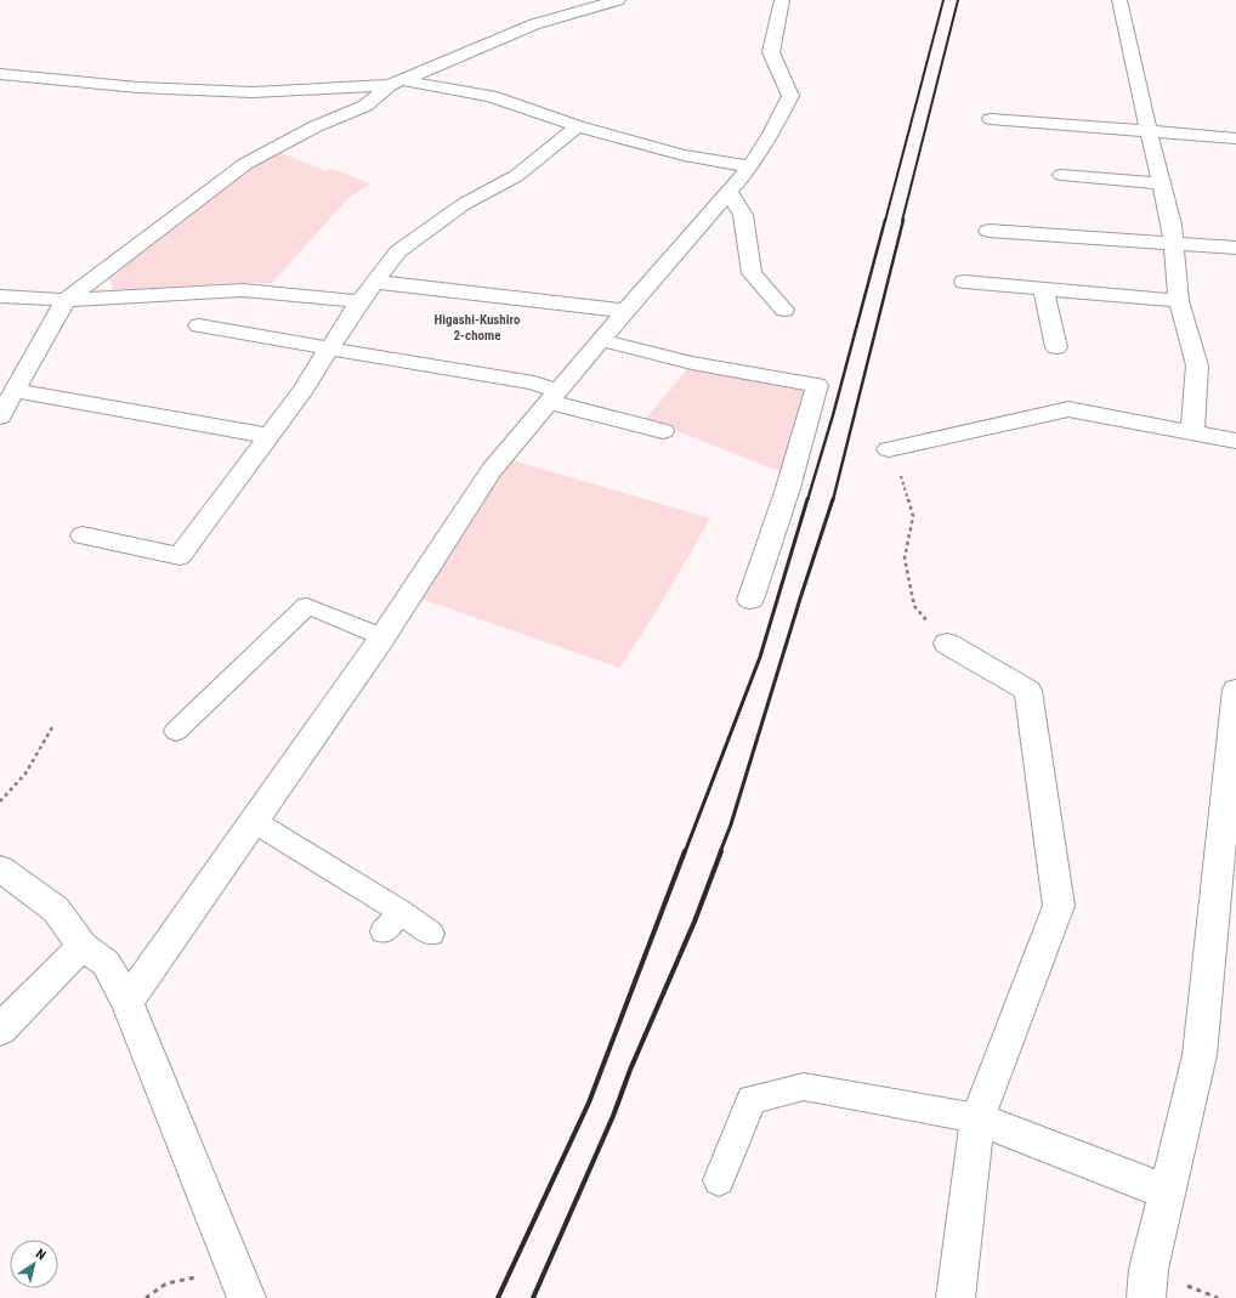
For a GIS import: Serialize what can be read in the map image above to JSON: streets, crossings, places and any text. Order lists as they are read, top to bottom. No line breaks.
{"districts":["Higashi-Kushiro 2-chome"],"north":"top right"}
